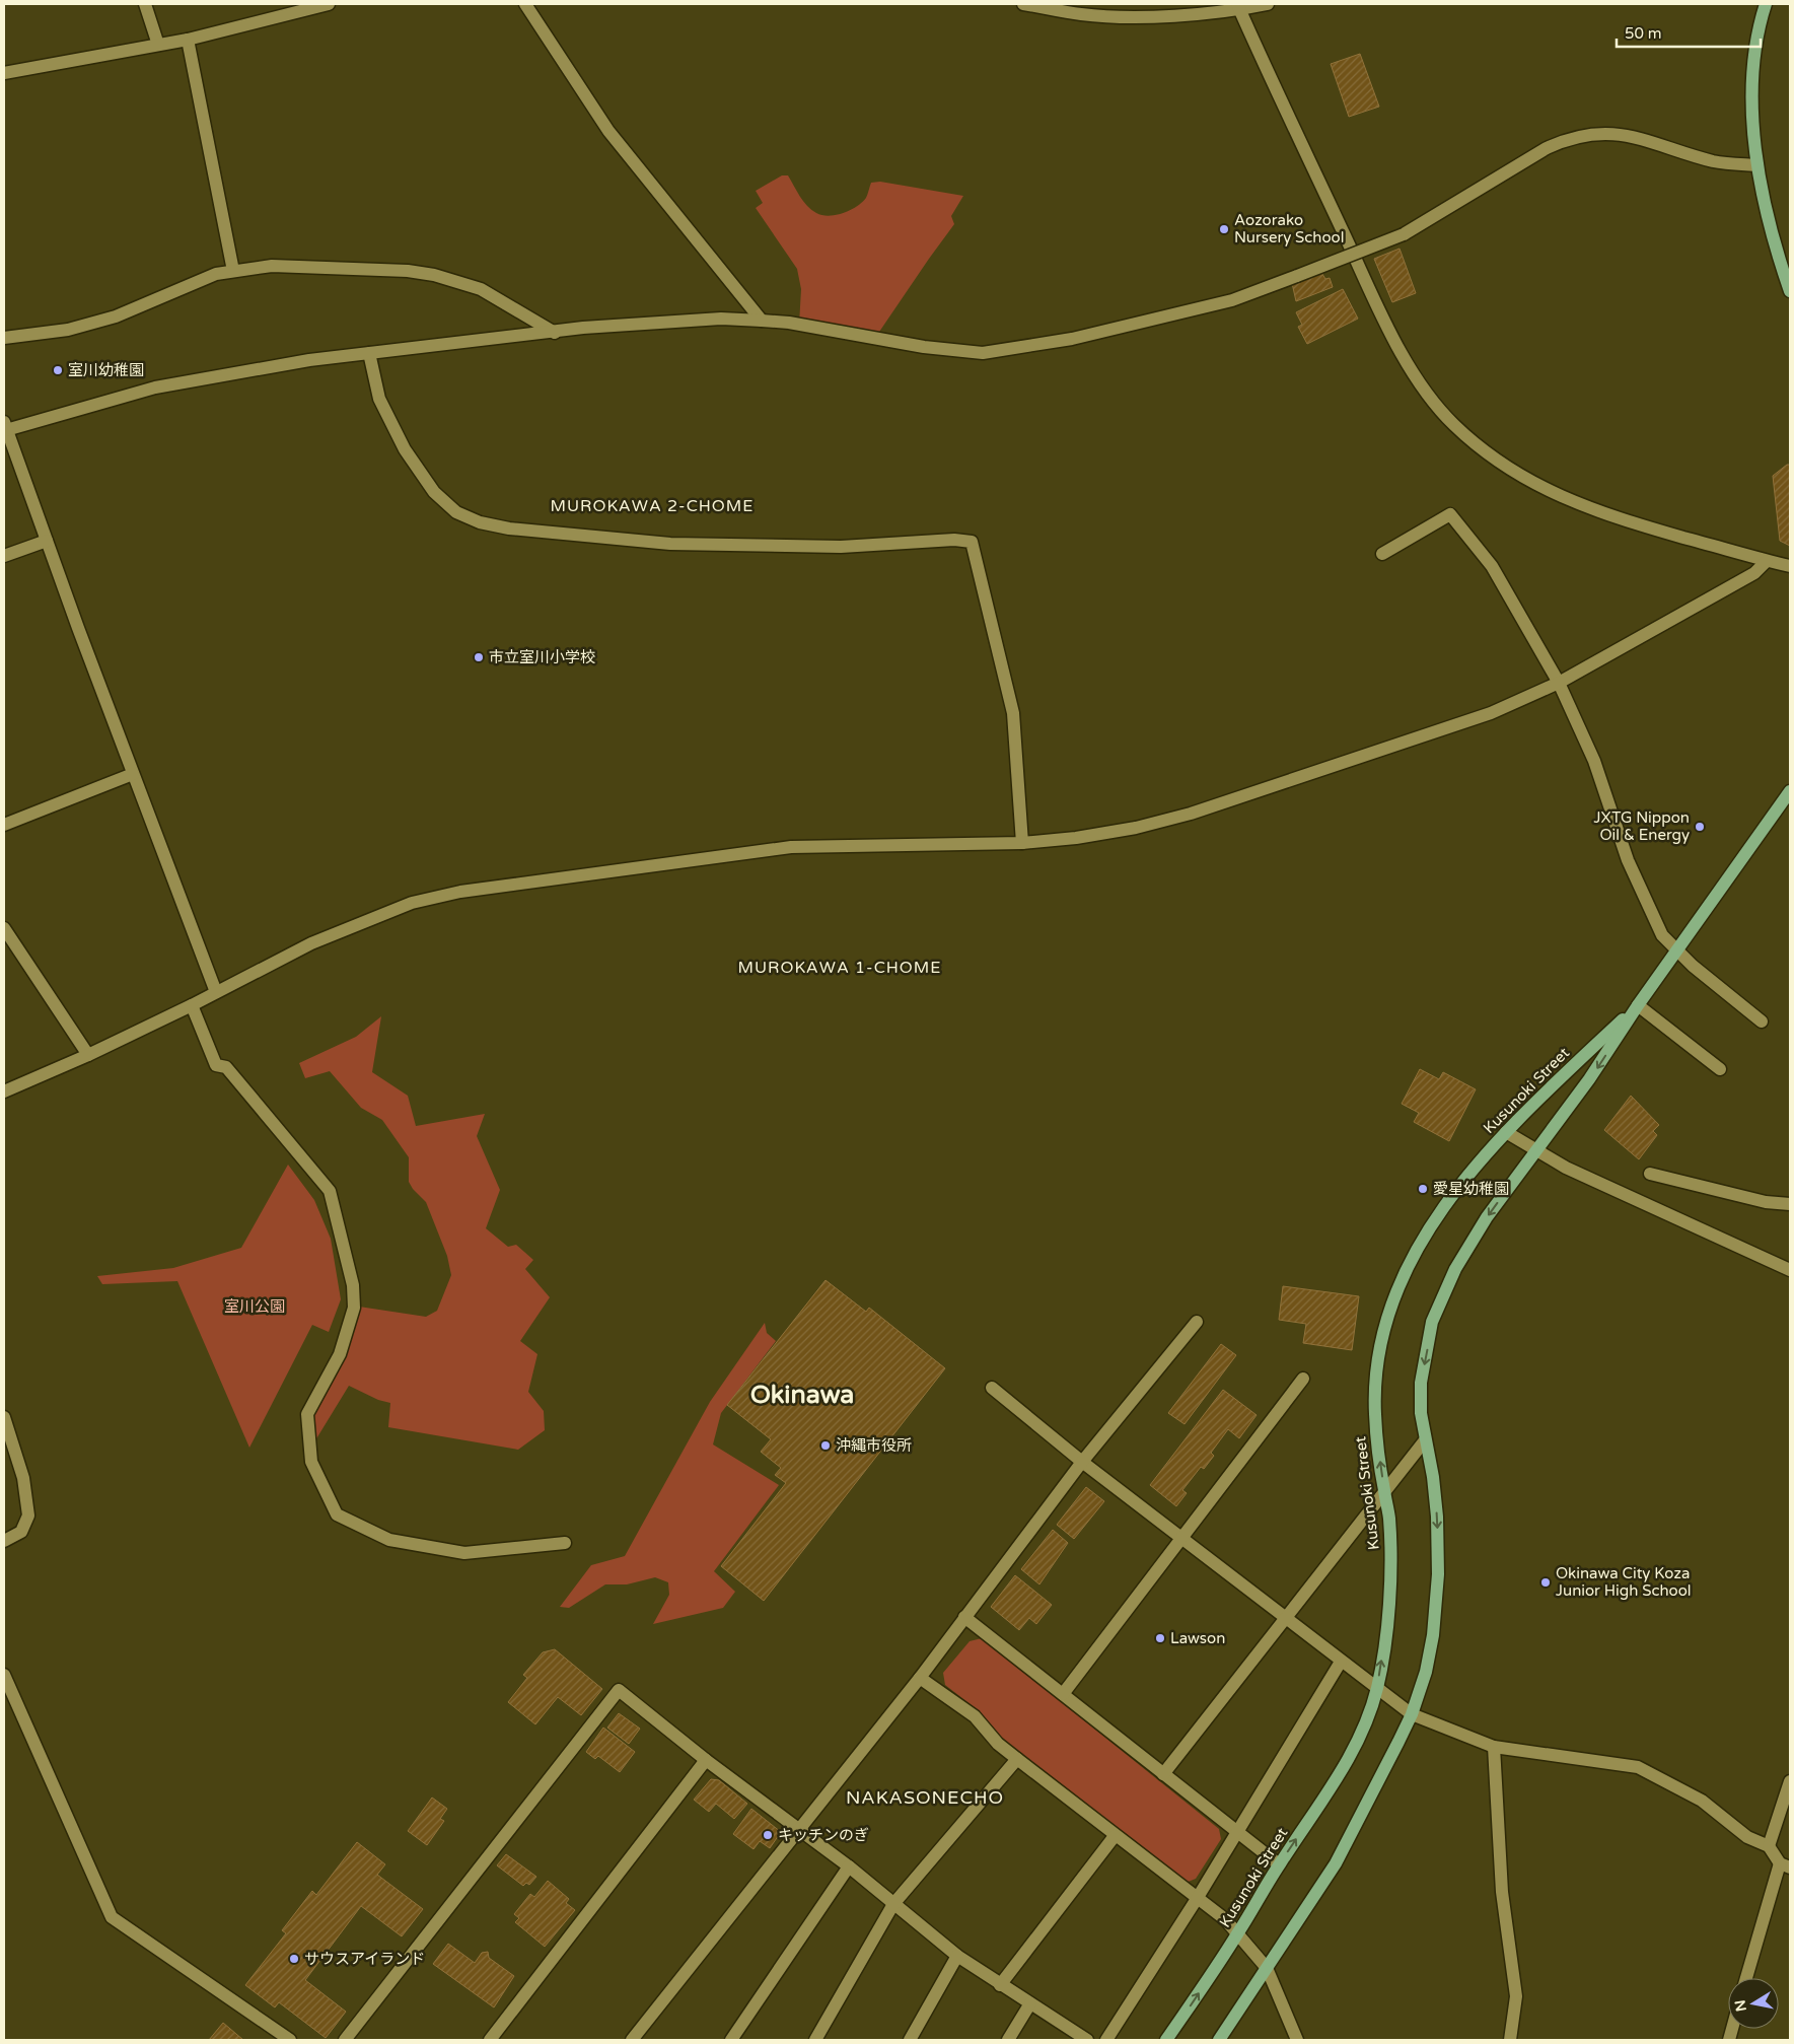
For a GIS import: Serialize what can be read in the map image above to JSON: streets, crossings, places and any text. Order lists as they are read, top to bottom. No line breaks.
{"streets":{"main road":["Kusunoki Street"]},"districts":["MUROKAWA 2-CHOME","MUROKAWA 1-CHOME","Okinawa","NAKASONECHO"],"parks":["室川公園"],"places":["Aozorako Nursery School","室川幼稚園","市立室川小学校","JXTG Nippon Oil & Energy","愛星幼稚園","沖縄市役所","Okinawa City Koza Junior High School","Lawson","キッチンのぎ","サウスアイランド"],"scale_bar":"50 m","north":"left"}
